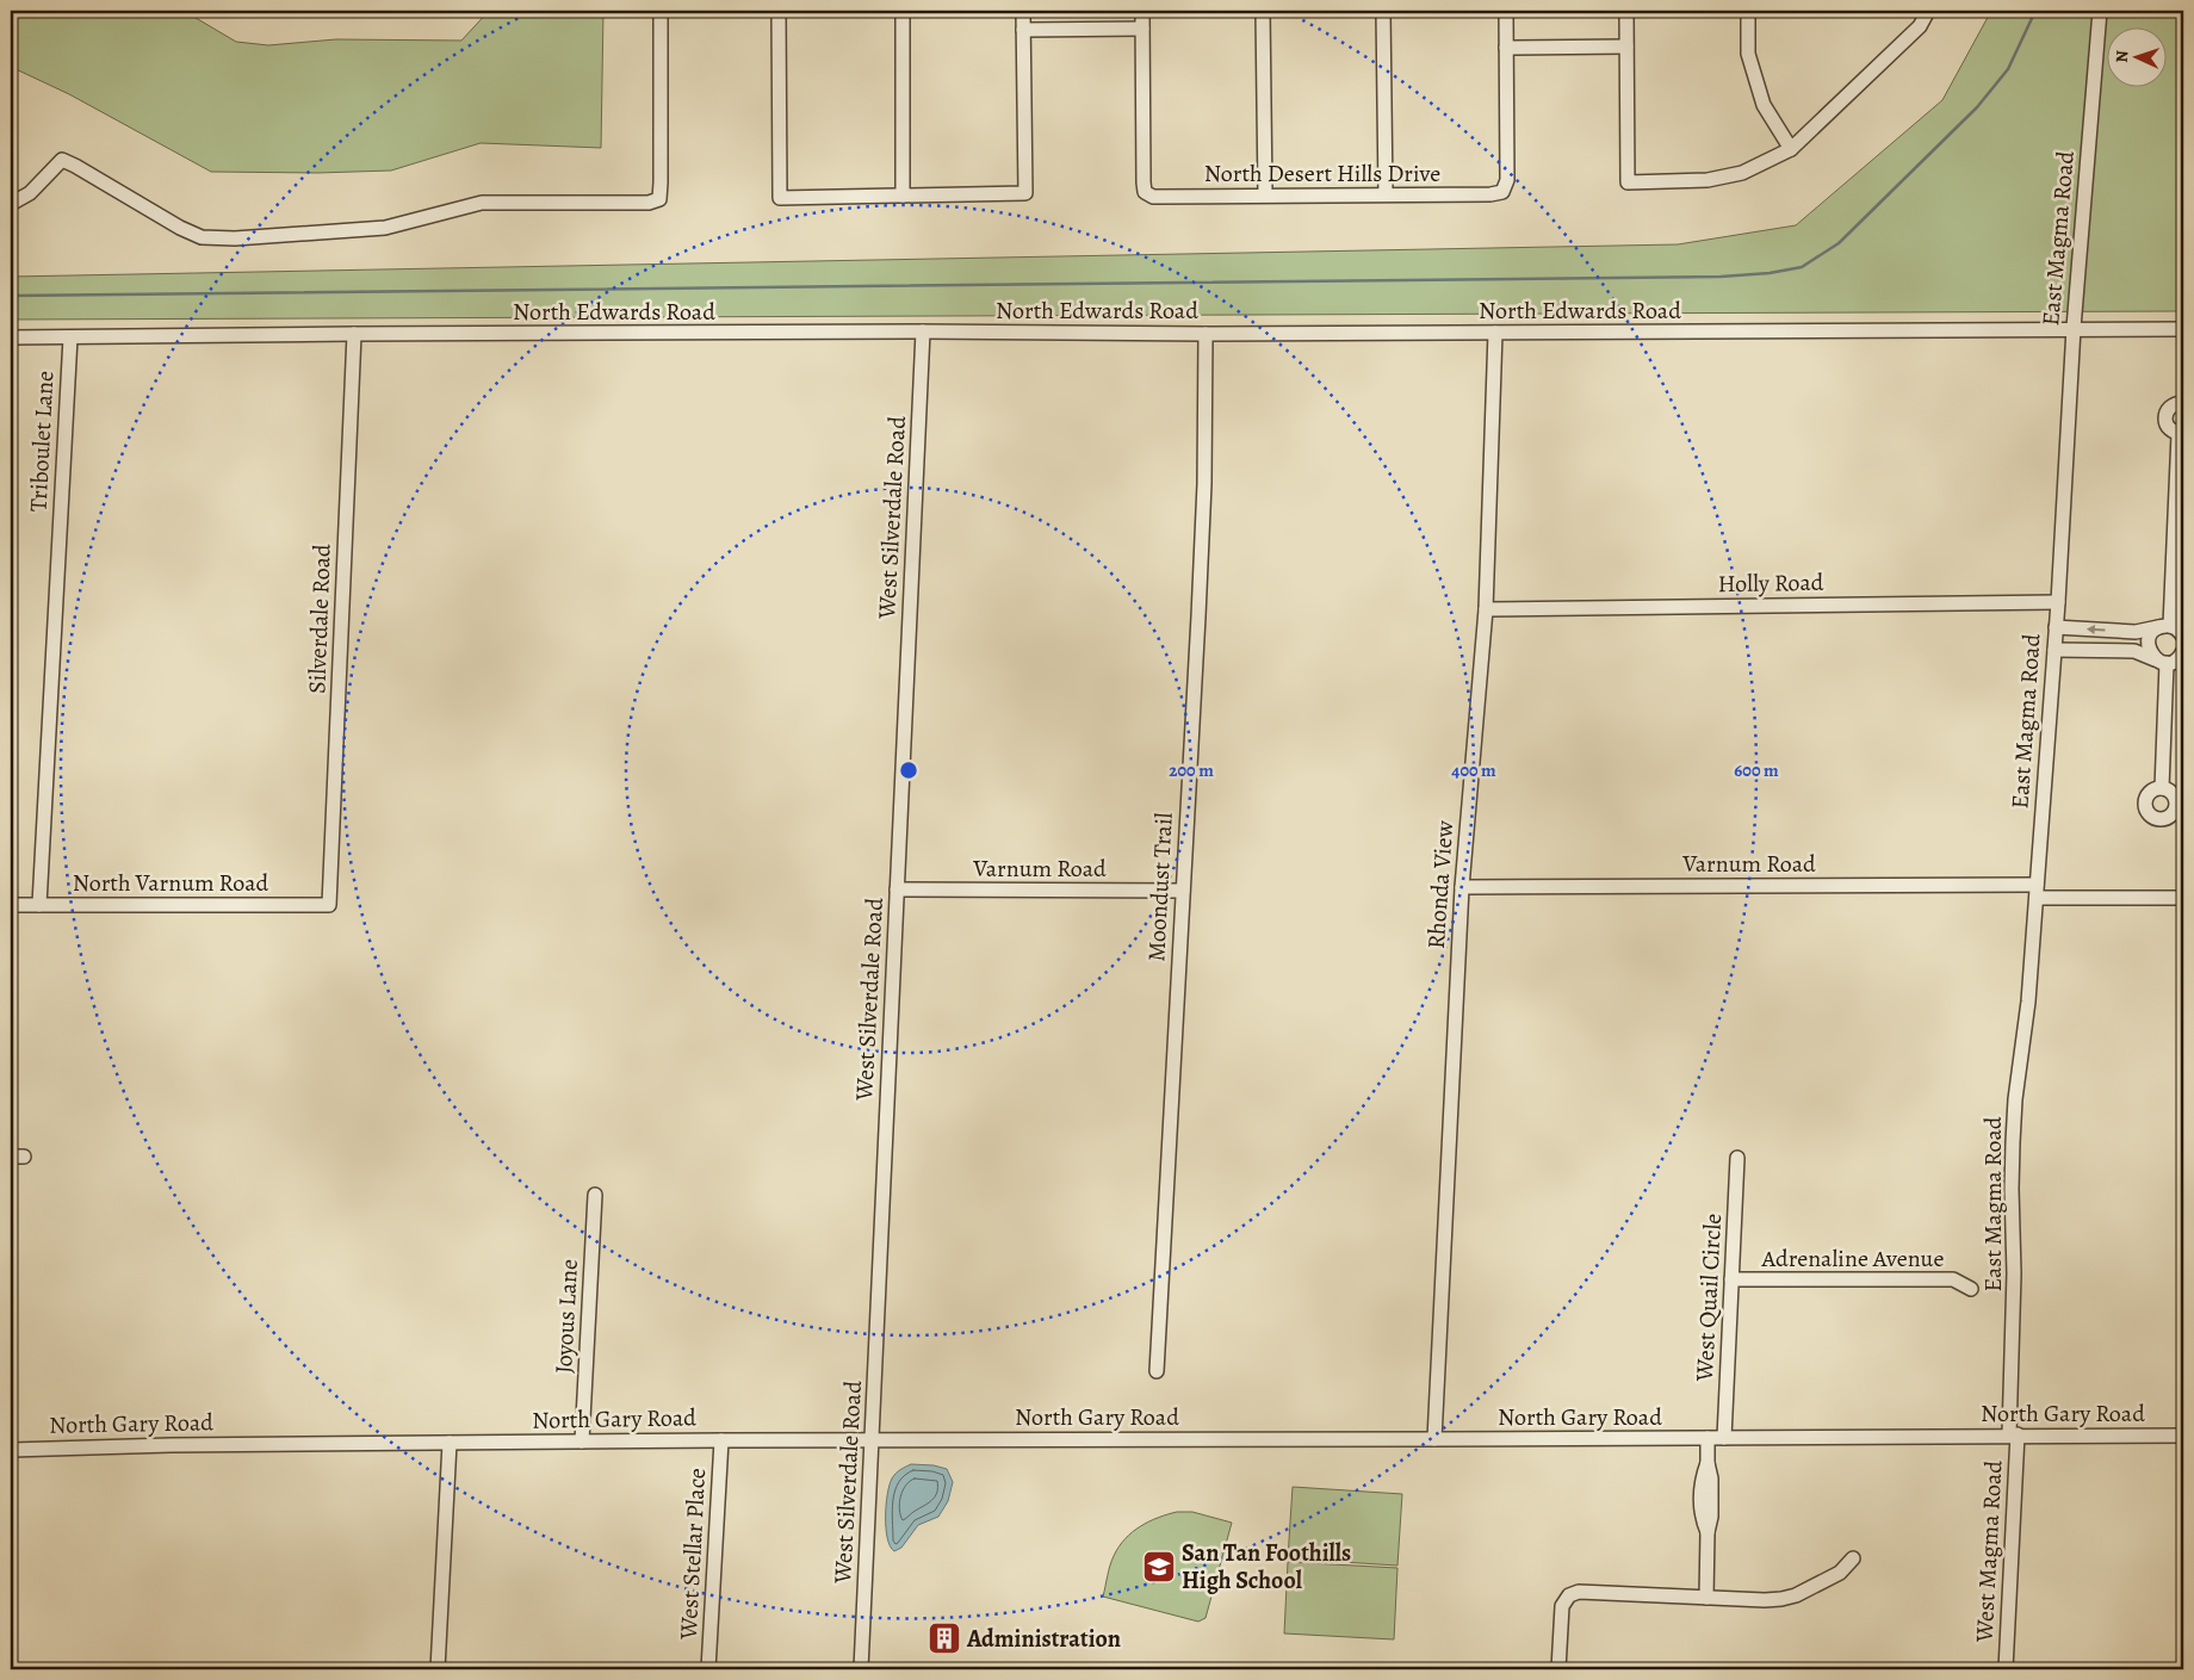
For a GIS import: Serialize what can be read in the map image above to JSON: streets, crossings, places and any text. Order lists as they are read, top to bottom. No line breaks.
{"streets":{"street":["North Desert Hills Drive","East Magma Road","North Edwards Road","Triboulet Lane","West Silverdale Road","Holly Road","Silverdale Road","Varnum Road","North Varnum Road","Rhonda View","Moondust Trail","Adrenaline Avenue","West Quail Circle","Joyous Lane","North Gary Road","West Magma Road","West Stellar Place"]},"crossings":[["East Magma Road","North Edwards Road"],["East Magma Road","Holly Road"],["East Magma Road","Varnum Road"],["East Magma Road","North Gary Road"],["East Magma Road","West Magma Road"],["North Edwards Road","Triboulet Lane"],["North Edwards Road","West Silverdale Road"],["North Edwards Road","Silverdale Road"],["North Edwards Road","Rhonda View"],["North Edwards Road","Moondust Trail"],["Triboulet Lane","North Varnum Road"],["West Silverdale Road","Varnum Road"],["West Silverdale Road","North Gary Road"],["Holly Road","Rhonda View"],["Silverdale Road","North Varnum Road"],["Varnum Road","Rhonda View"],["Varnum Road","Moondust Trail"],["Rhonda View","North Gary Road"],["Adrenaline Avenue","West Quail Circle"],["West Quail Circle","North Gary Road"],["Joyous Lane","North Gary Road"],["North Gary Road","West Magma Road"],["North Gary Road","West Stellar Place"]],"places":{"school or university":["San Tan Foothills High School"],"building":["Administration"]},"north":"left","rings":["200 m","400 m","600 m"]}
